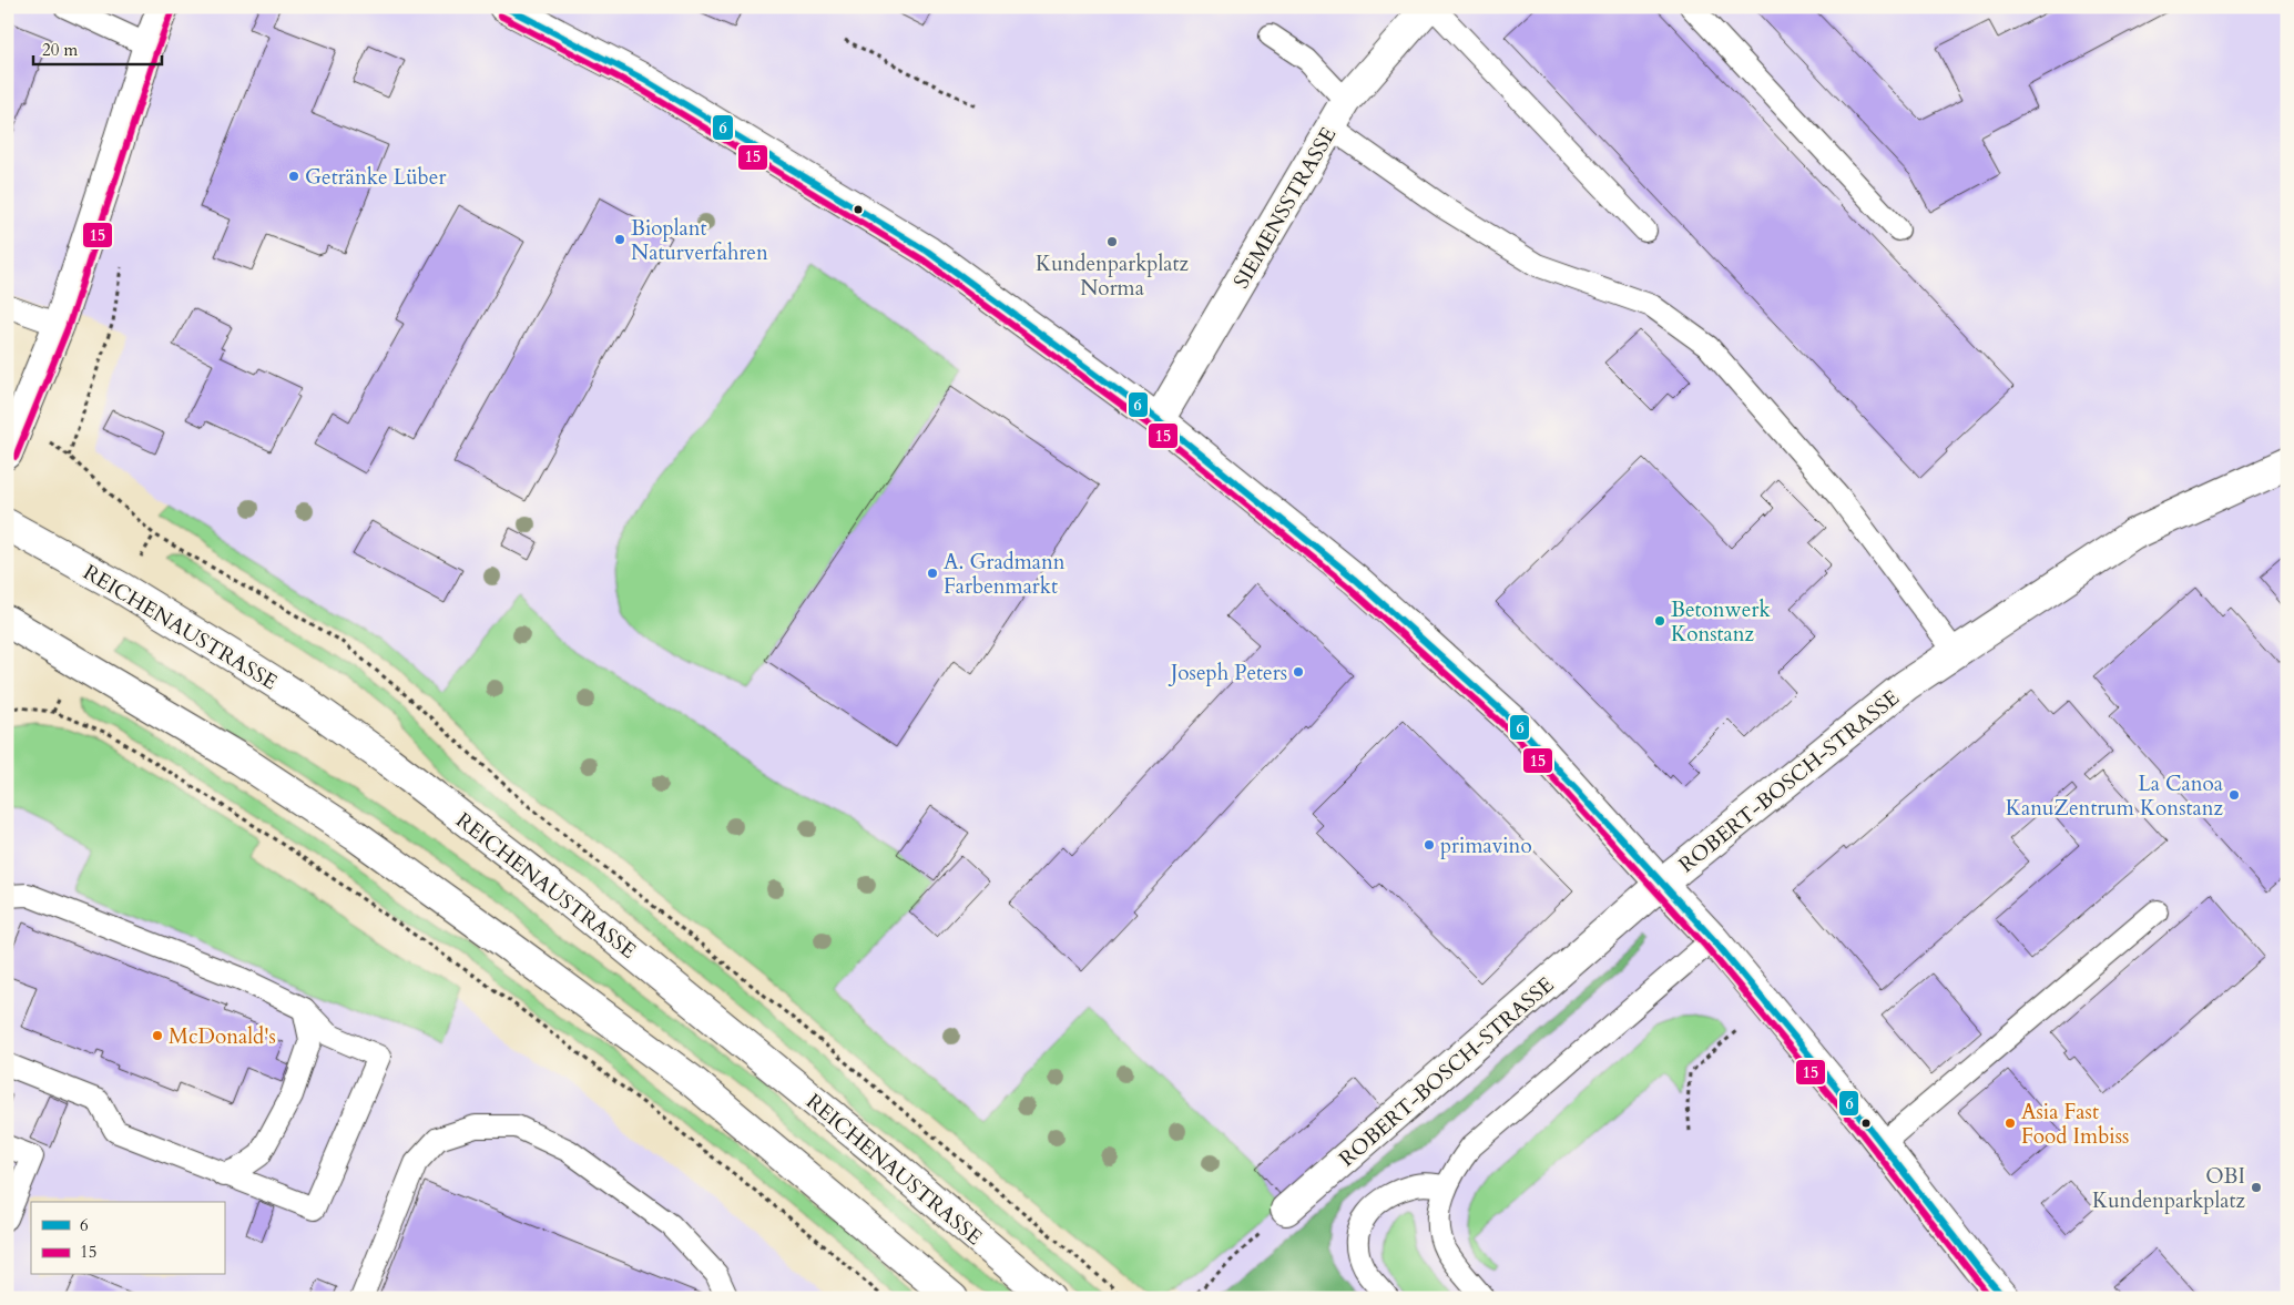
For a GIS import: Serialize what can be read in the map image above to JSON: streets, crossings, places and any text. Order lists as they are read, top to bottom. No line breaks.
{"streets":{"street":["SIEMENSSTRASSE","REICHENAUSTRASSE","ROBERT-BOSCH-STRASSE"]},"places":["Getränke Lüber","Bioplant Naturverfahren","Kundenparkplatz Norma","A. Gradmann Farbenmarkt","Betonwerk Konstanz","Joseph Peters","La Canoa KanuZentrum Konstanz","primavino","McDonald's","Asia Fast Food Imbiss","OBI Kundenparkplatz"],"lines":["transit line 6","transit line 15"],"legend":["6","15"],"scale_bar":"20 m"}
